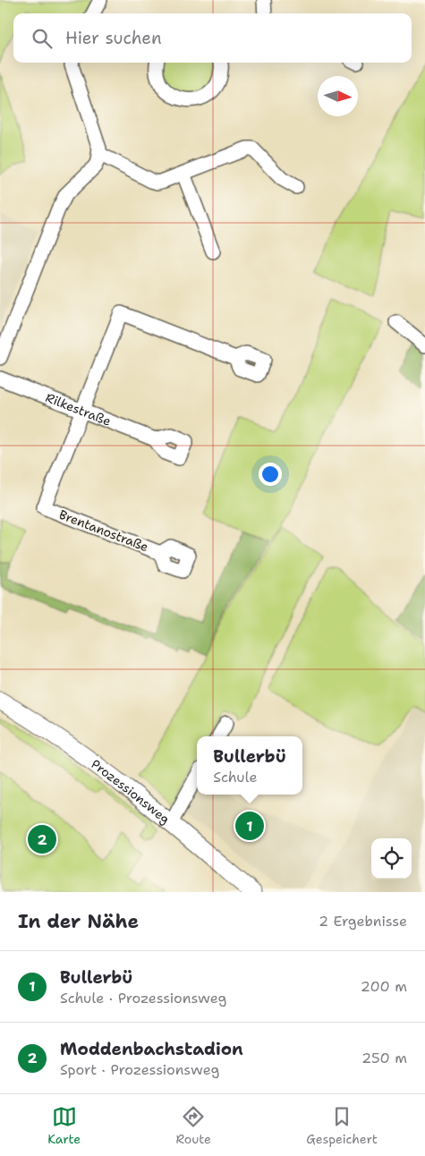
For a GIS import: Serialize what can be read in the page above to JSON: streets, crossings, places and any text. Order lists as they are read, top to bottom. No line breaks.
{"streets":{"street":["Rilkestraße","Brentanostraße","Prozessionsweg"]},"crossings":[["Rilkestraße","Brentanostraße"]],"north":"right","page":{"search":"Hier suchen","popup":["Bullerbü","Schule"],"pins":["1","2"],"heading":["In der Nähe","2 Ergebnisse"],"list":[{"mark":"1","name":"Bullerbü","note":"Schule · Prozessionsweg","value":"200 m"},{"mark":"2","name":"Moddenbachstadion","note":"Sport · Prozessionsweg","value":"250 m"}],"nav":["Karte","Route","Gespeichert"]}}
